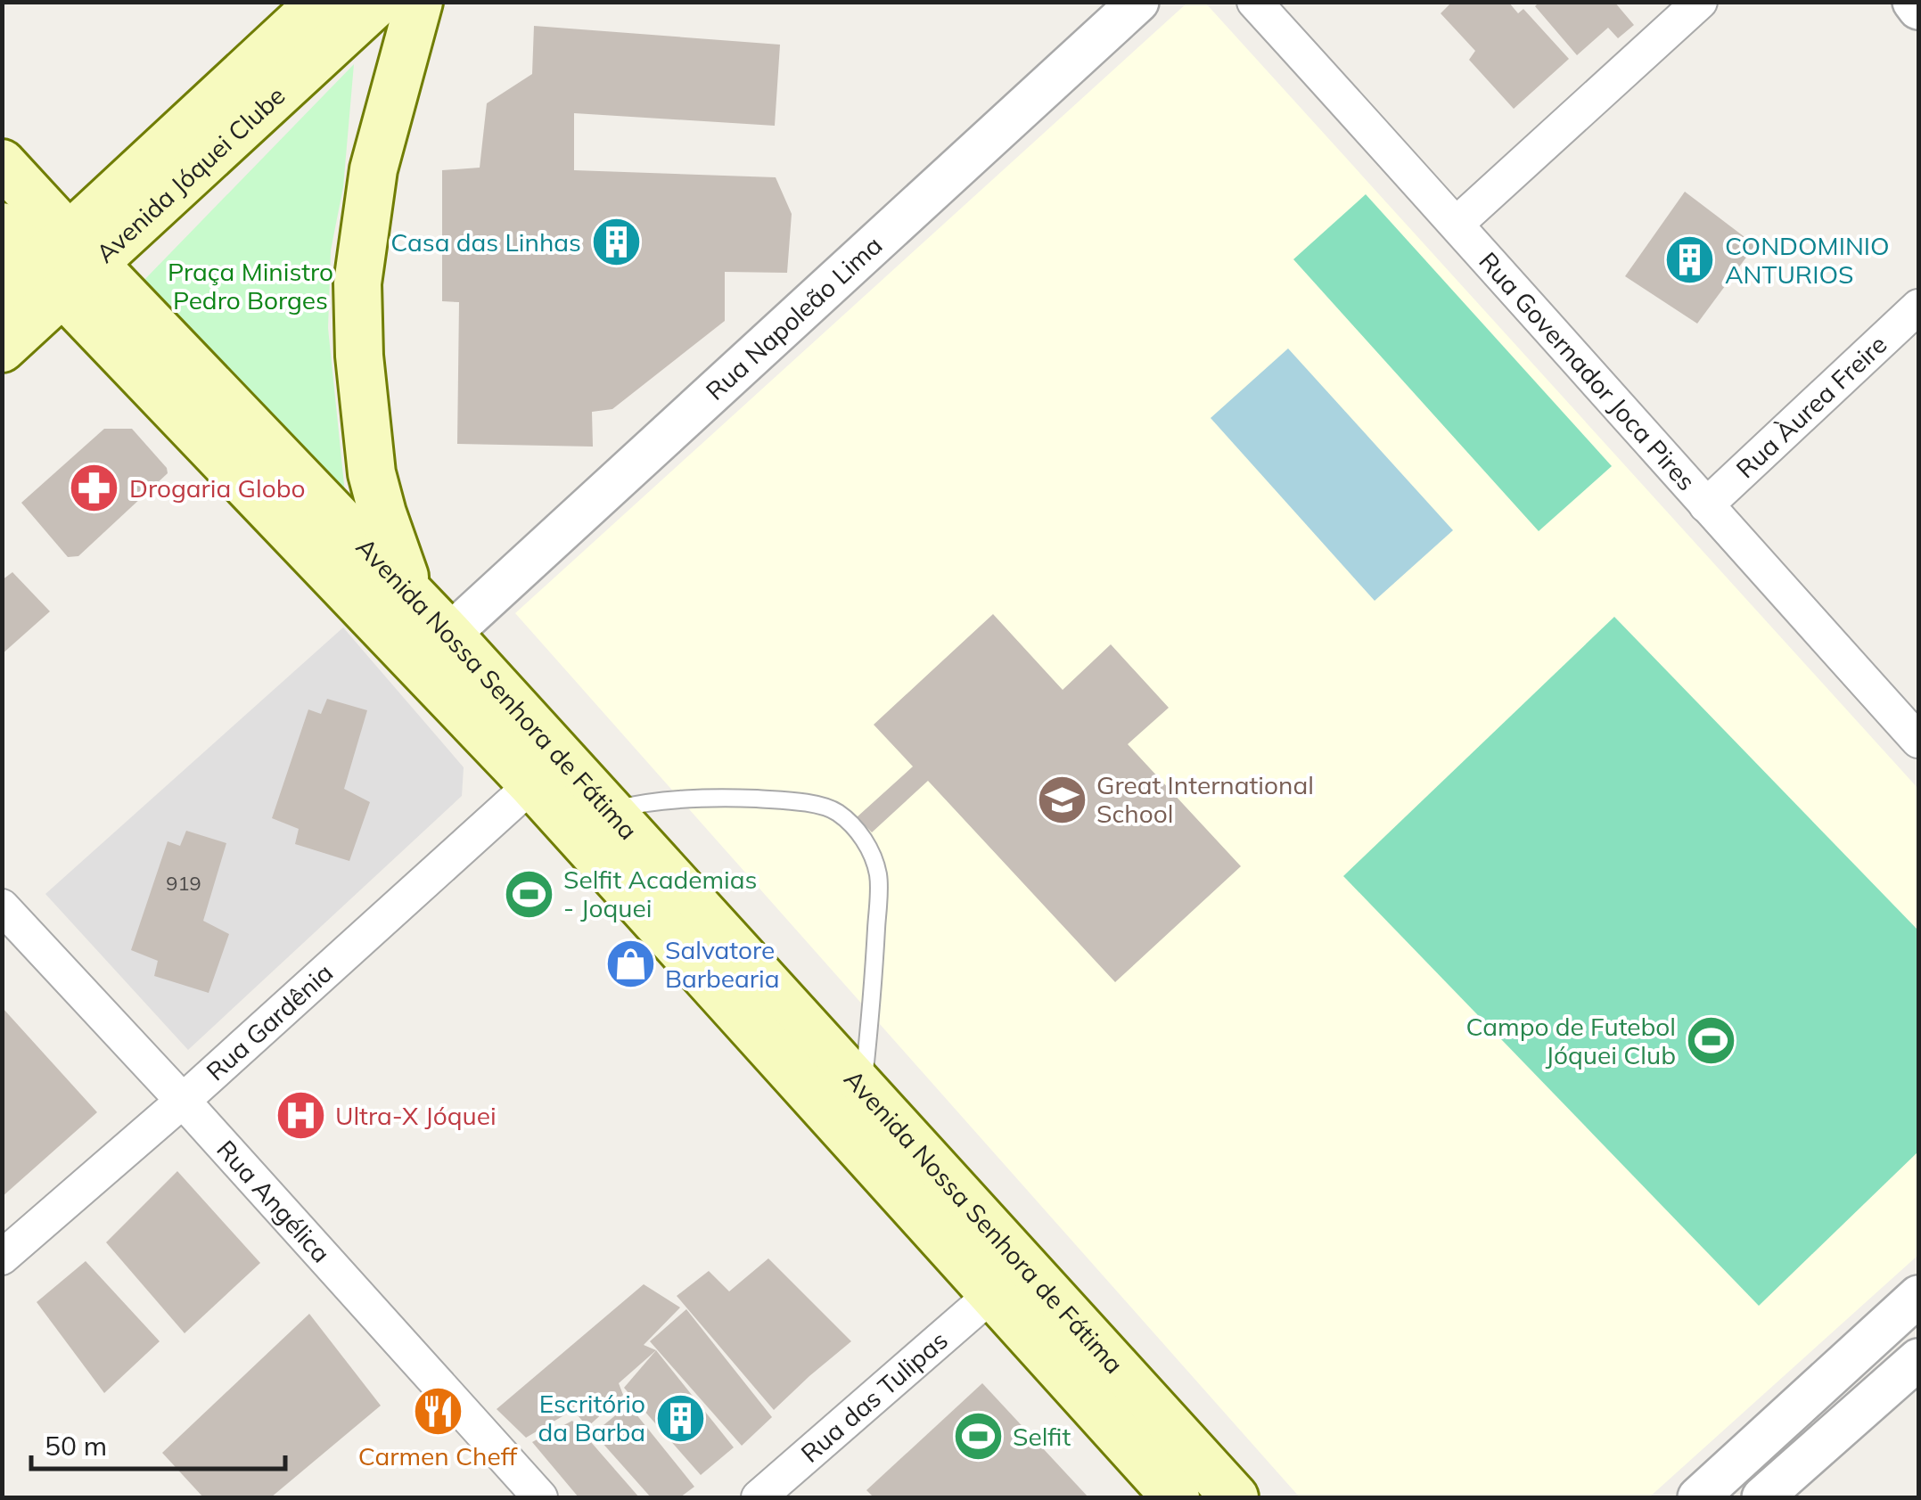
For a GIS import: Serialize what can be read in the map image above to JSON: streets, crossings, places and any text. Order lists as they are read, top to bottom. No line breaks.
{"streets":{"main road":["Avenida Jóquei Clube","Avenida Nossa Senhora de Fátima"],"street":["Rua Napoleão Lima","Rua Governador Joca Pires","Rua Àurea Freire","Rua Gardênia","Rua Angélica","Rua das Tulipas"]},"crossings":[["Avenida Jóquei Clube","Avenida Nossa Senhora de Fátima"],["Rua Napoleão Lima","Avenida Nossa Senhora de Fátima"],["Rua Governador Joca Pires","Rua Àurea Freire"],["Avenida Nossa Senhora de Fátima","Rua Gardênia"],["Avenida Nossa Senhora de Fátima","Rua das Tulipas"],["Rua Gardênia","Rua Angélica"]],"parks":["Praça Ministro Pedro Borges"],"places":{"building":["Casa das Linhas","CONDOMINIO ANTURIOS","Escritório da Barba"],"pharmacy":["Drogaria Globo"],"school or university":["Great International School"],"sports":["Selfit Academias - Joquei","Campo de Futebol Jóquei Club","Selfit"],"shop":["Salvatore Barbearia"],"hospital":["Ultra-X Jóquei"],"restaurant":["Carmen Cheff"]},"house_numbers":["919"],"scale_bar":"50 m"}
